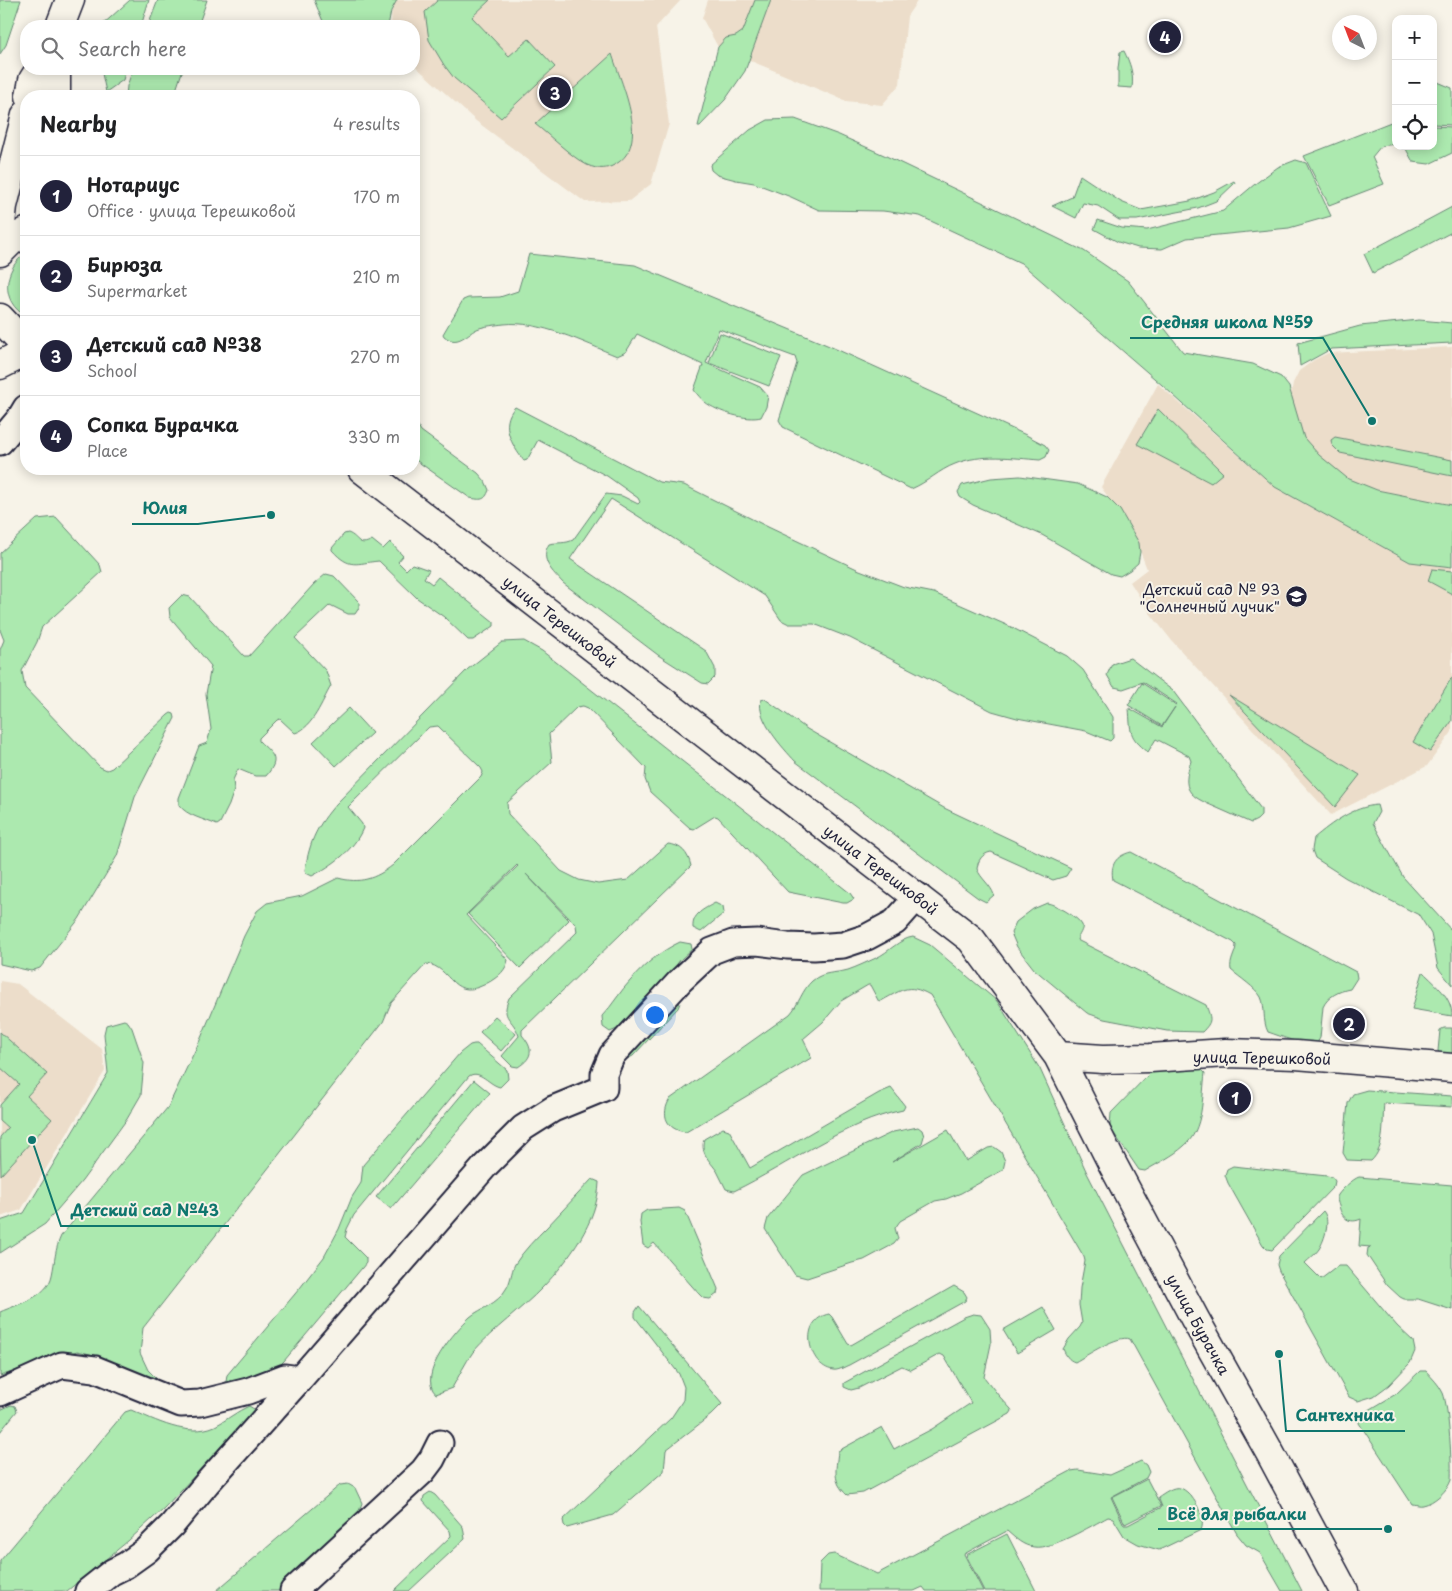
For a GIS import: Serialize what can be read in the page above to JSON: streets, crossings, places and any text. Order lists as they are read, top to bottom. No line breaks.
{"streets":{"main road":["улица Терешковой","улица Бурачка"]},"crossings":[["улица Терешковой","улица Бурачка"]],"places":{"other":["Средняя школа №59","Юлия","Детский сад №43","Сантехника","Всё для рыбалки"],"school or university":["Детский сад № 93 \"Солнечный лучик\""]},"north":"top left","page":{"map_buttons":["+","−"],"pins":["4","3","2","1"],"search":"Search here","heading":["Nearby","4 results"],"list":[{"mark":"1","name":"Нотариус","note":"Office · улица Терешковой","value":"170 m"},{"mark":"2","name":"Бирюза","note":"Supermarket","value":"210 m"},{"mark":"3","name":"Детский сад №38","note":"School","value":"270 m"},{"mark":"4","name":"Сопка Бурачка","note":"Place","value":"330 m"}]}}
